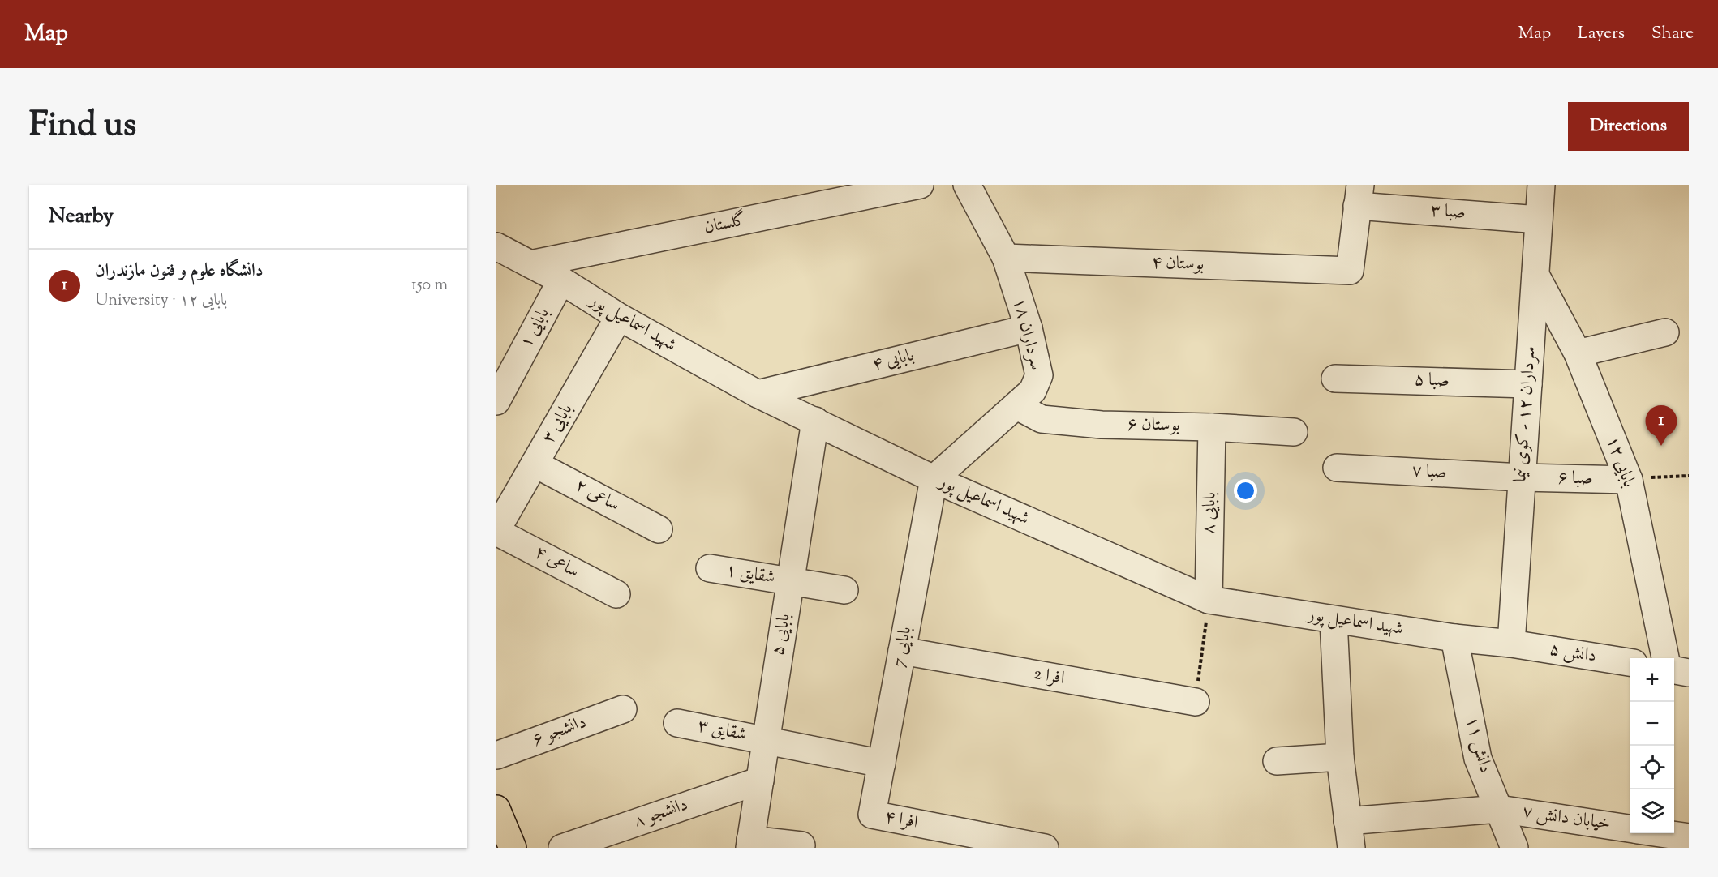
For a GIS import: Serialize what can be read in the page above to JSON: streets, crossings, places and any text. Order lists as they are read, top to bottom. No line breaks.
{"streets":{"street":["صبا ۳","گلستان","بوستان ۴","شهید اسماعیل پور","بابایی ۱","سرداران ۱۸","بابایی ۴","صبا ۵","سرداران ۱۲ - کوی نیما","بابایی ۳","بوستان ۶","بابایی ۱۲","صبا ۷","صبا ۶","ساعی ۲","بابایی ۸","ساعی ۴","شقایق ۱","بابایی ۵","بابایی 7","دانش ۵","افرا 2","شقایق ۳","دانشجو ۶","دانش ۱۱","دانشجو ۸","خیابان دانش ۷","افرا ۴"]},"crossings":[["صبا ۳","بوستان ۴"],["صبا ۳","سرداران ۱۲ - کوی نیما"],["گلستان","شهید اسماعیل پور"],["بوستان ۴","سرداران ۱۸"],["شهید اسماعیل پور","بابایی ۱"],["شهید اسماعیل پور","سرداران ۱۸"],["شهید اسماعیل پور","بابایی ۴"],["شهید اسماعیل پور","سرداران ۱۲ - کوی نیما"],["شهید اسماعیل پور","بابایی ۳"],["شهید اسماعیل پور","بابایی ۸"],["شهید اسماعیل پور","بابایی ۵"],["شهید اسماعیل پور","بابایی 7"],["شهید اسماعیل پور","دانش ۵"],["شهید اسماعیل پور","دانش ۱۱"],["سرداران ۱۸","بابایی ۴"],["سرداران ۱۸","بوستان ۶"],["سرداران ۱۸","بابایی 7"],["صبا ۵","سرداران ۱۲ - کوی نیما"],["سرداران ۱۲ - کوی نیما","بابایی ۱۲"],["سرداران ۱۲ - کوی نیما","صبا ۷"],["سرداران ۱۲ - کوی نیما","صبا ۶"],["سرداران ۱۲ - کوی نیما","دانش ۵"],["بابایی ۳","ساعی ۲"],["بابایی ۳","ساعی ۴"],["بوستان ۶","بابایی ۸"],["بابایی ۱۲","صبا ۶"],["صبا ۷","صبا ۶"],["شقایق ۱","بابایی ۵"],["بابایی ۵","شقایق ۳"],["بابایی ۵","دانشجو ۸"],["بابایی 7","افرا 2"],["بابایی 7","شقایق ۳"],["بابایی 7","افرا ۴"],["دانش ۱۱","خیابان دانش ۷"]],"page":{"header":"Map","nav":["Map","Layers","Share"],"title":"Find us","buttons":"Directions","heading":"Nearby","list":[{"mark":"1","name":"دانشگاه علوم و فنون مازندران","note":"University · بابایی ۱۲","value":"150 m"}],"pins":"1","map_buttons":["+","−"]}}
